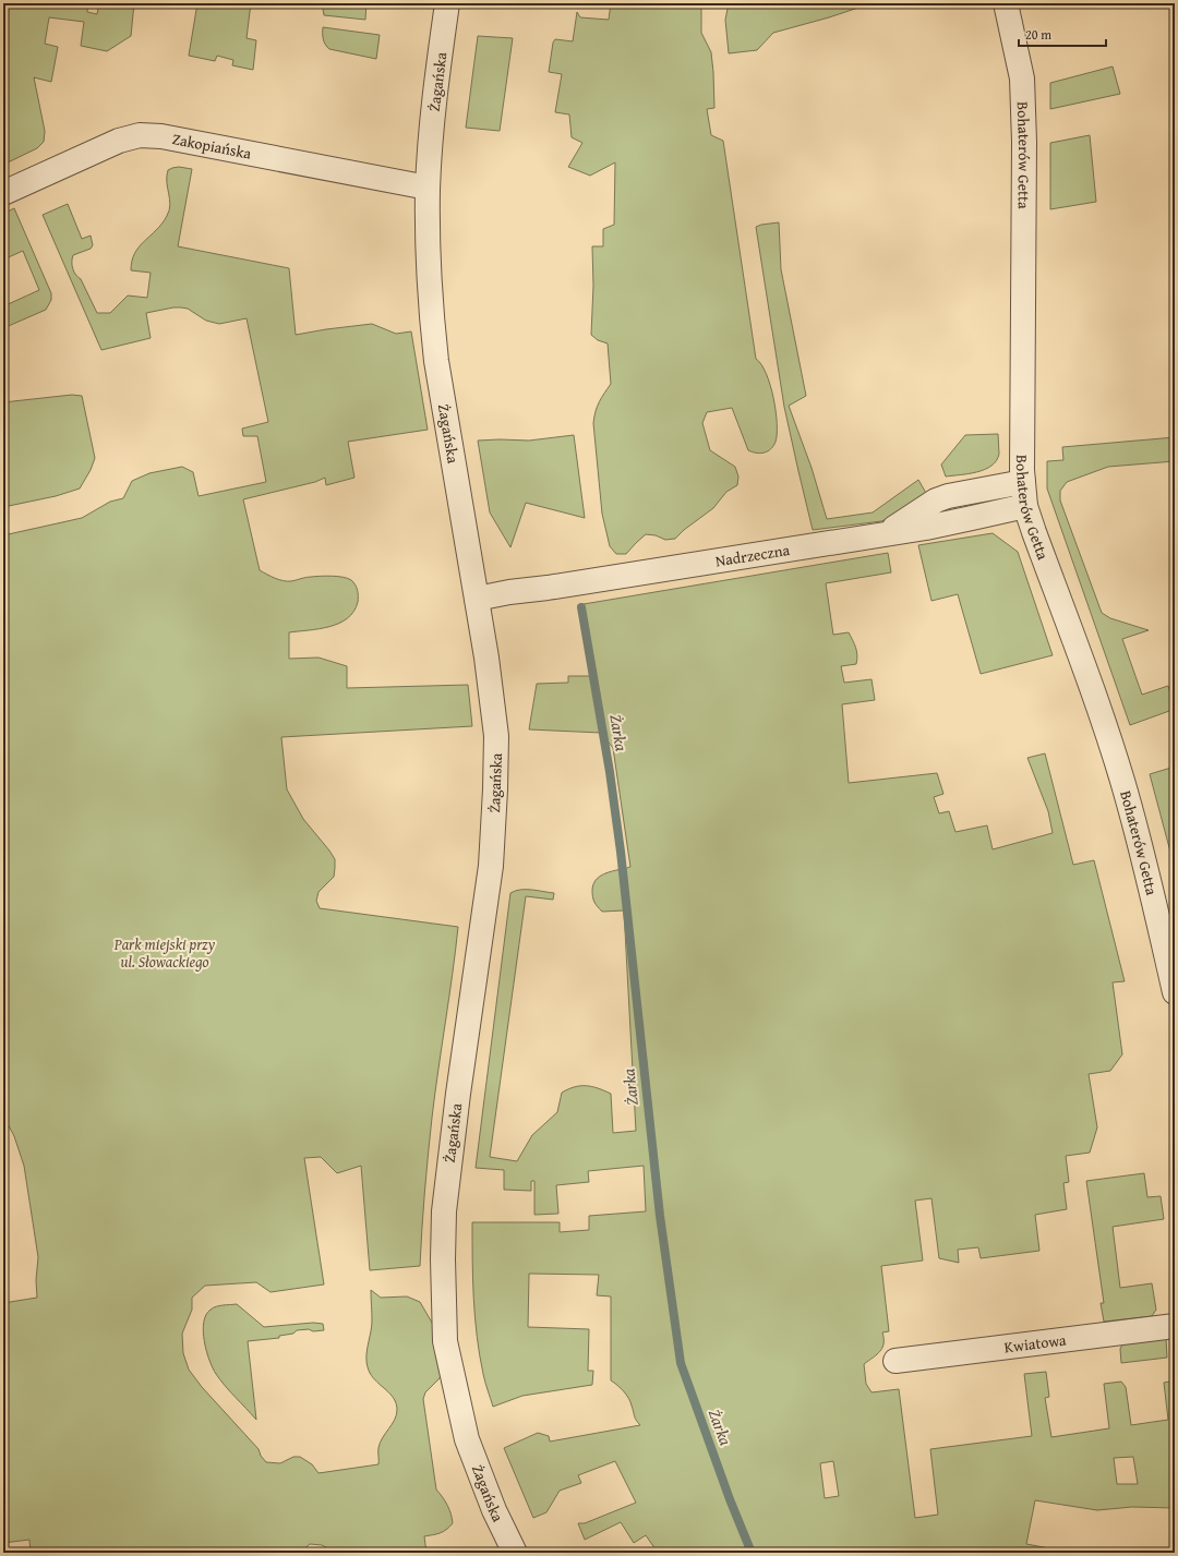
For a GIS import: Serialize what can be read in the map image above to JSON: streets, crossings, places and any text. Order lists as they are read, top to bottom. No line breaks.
{"streets":{"street":["Żagańska","Zakopiańska","Bohaterów Getta","Nadrzeczna","Kwiatowa"]},"crossings":[["Żagańska","Zakopiańska"],["Żagańska","Nadrzeczna"],["Bohaterów Getta","Nadrzeczna"]],"water":["Żarka"],"parks":["Park miejski przy ul. Słowackiego"],"scale_bar":"20 m"}
